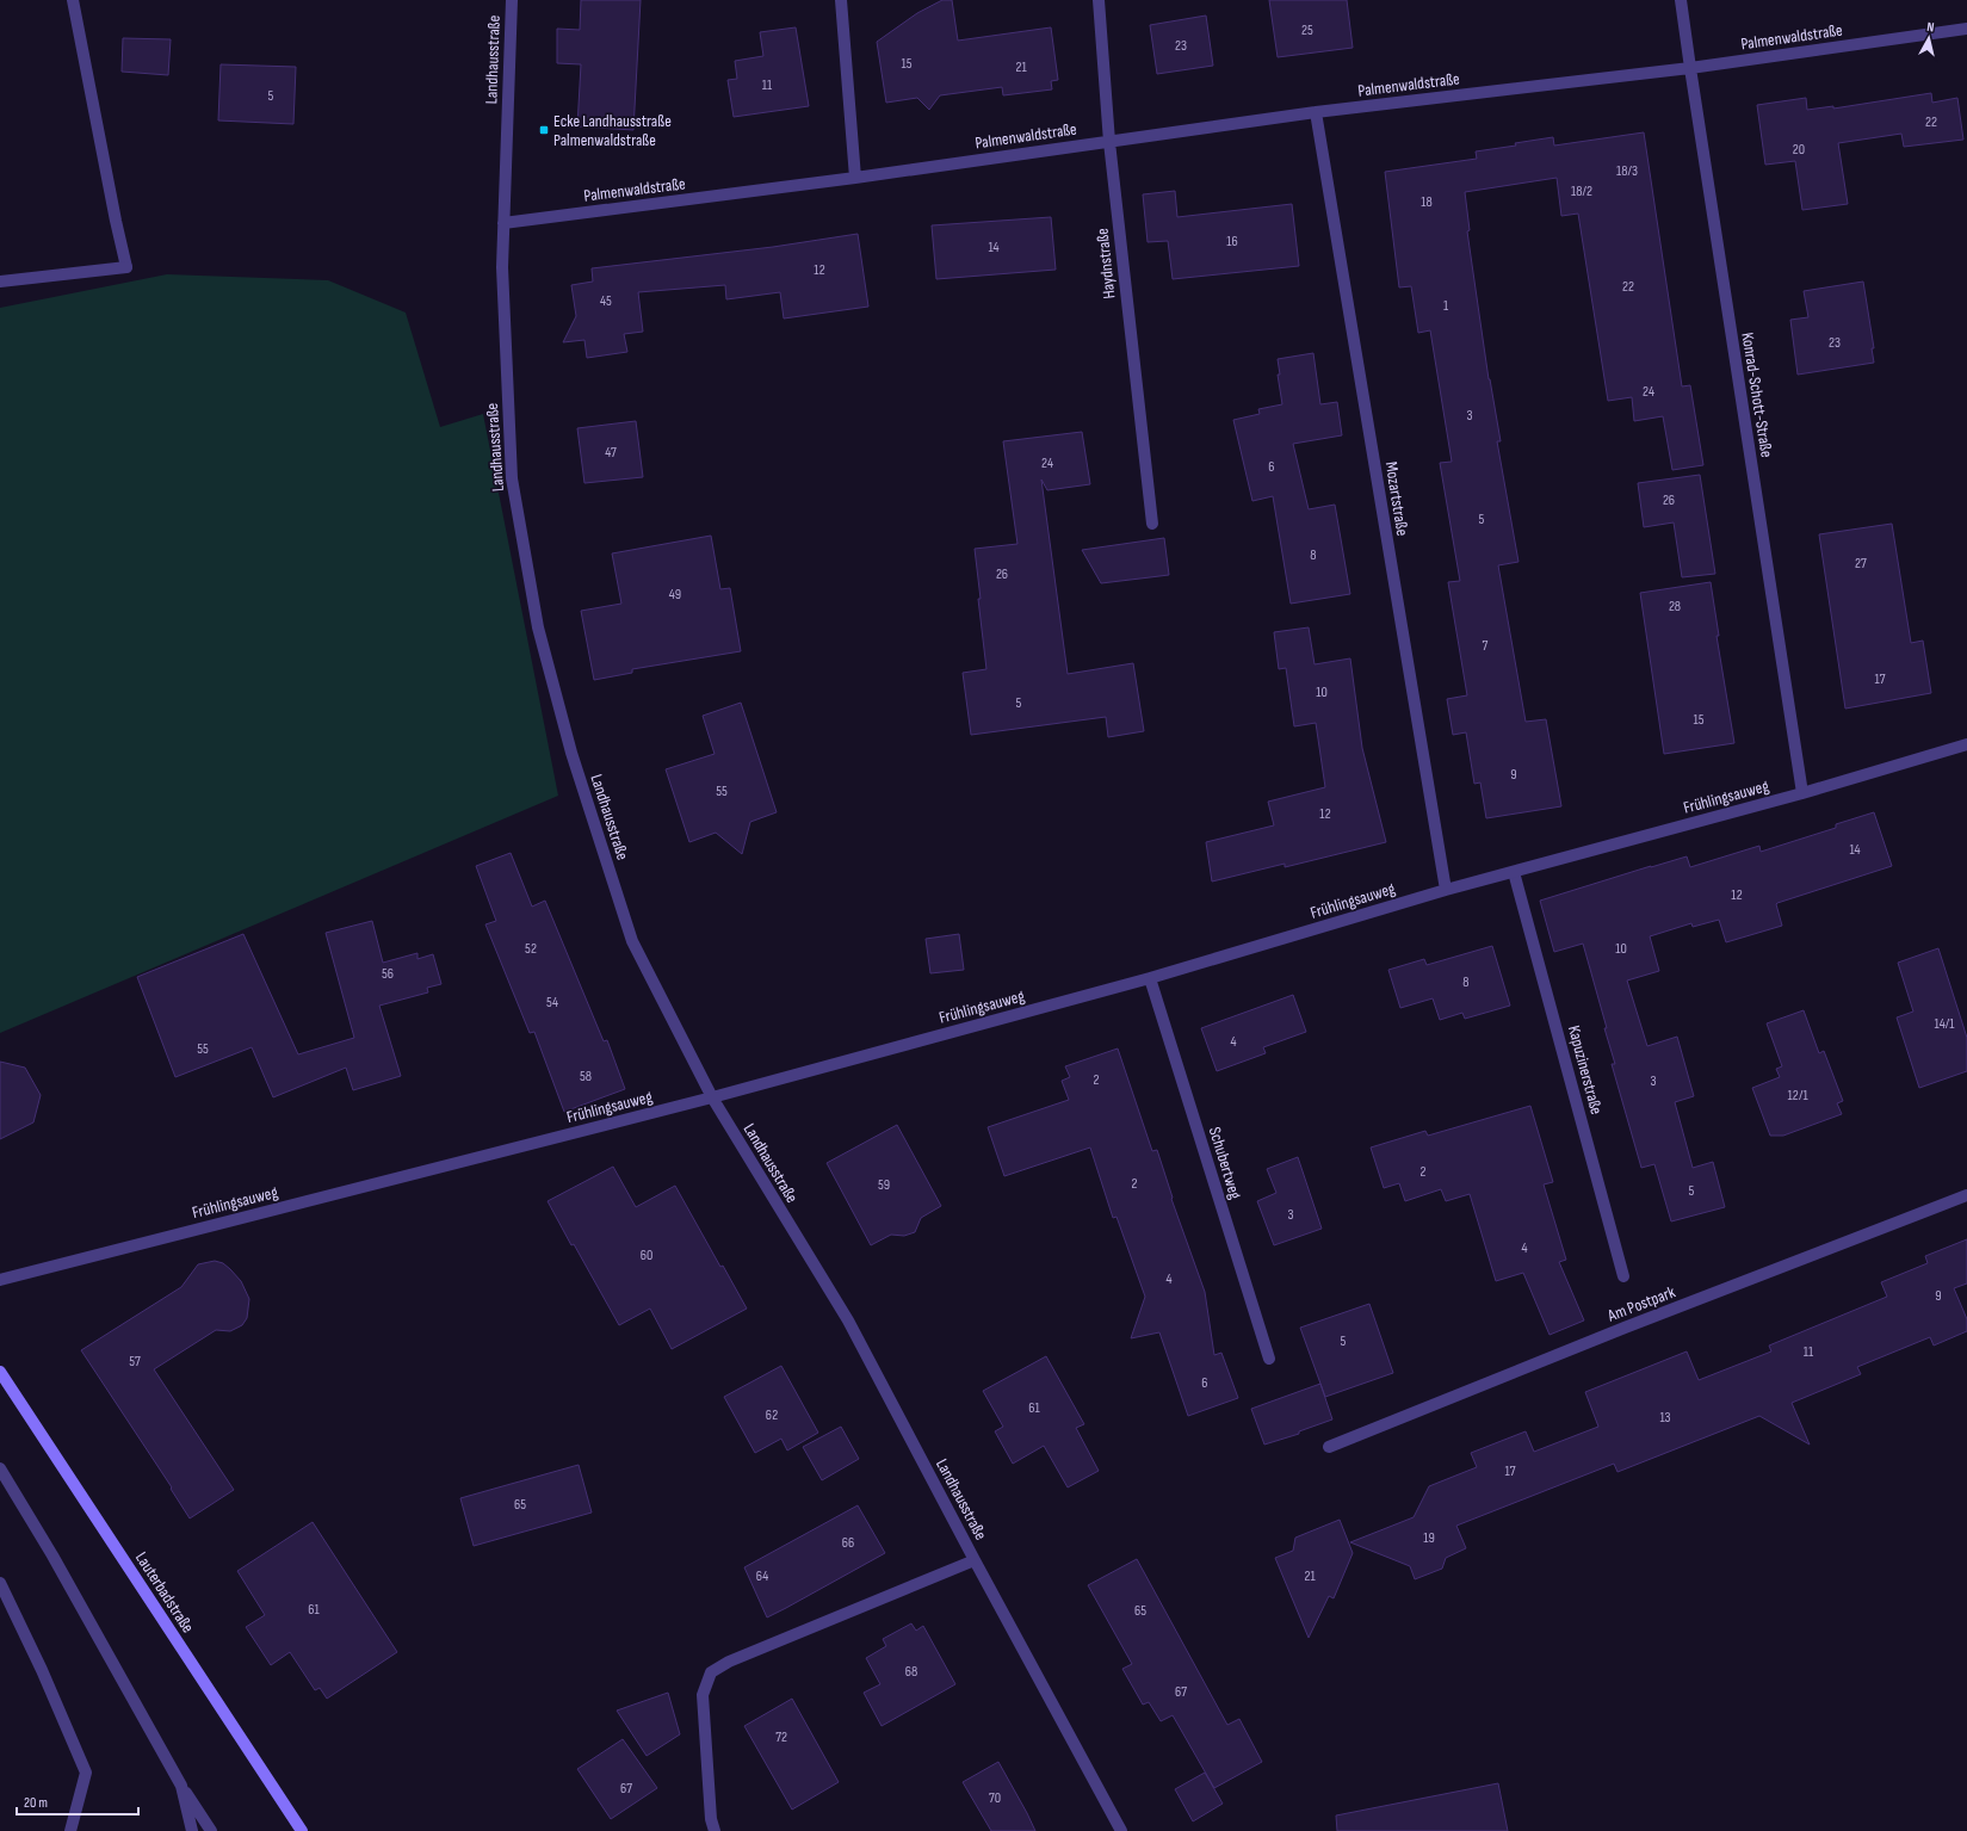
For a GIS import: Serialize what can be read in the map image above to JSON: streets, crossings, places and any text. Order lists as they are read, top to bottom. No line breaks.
{"streets":{"main road":["Lauterbadstraße"],"street":["Palmenwaldstraße","Landhausstraße","Haydnstraße","Konrad-Schott-Straße","Mozartstraße","Frühlingsauweg","Kapuzinerstraße","Schubertweg","Am Postpark"]},"crossings":[["Palmenwaldstraße","Landhausstraße"],["Palmenwaldstraße","Haydnstraße"],["Palmenwaldstraße","Konrad-Schott-Straße"],["Palmenwaldstraße","Mozartstraße"],["Landhausstraße","Frühlingsauweg"],["Konrad-Schott-Straße","Frühlingsauweg"],["Mozartstraße","Frühlingsauweg"],["Frühlingsauweg","Kapuzinerstraße"],["Frühlingsauweg","Schubertweg"]],"places":{"transit":["Ecke Landhausstraße Palmenwaldstraße"]},"house_numbers":["25","23","15","21","11","5","22","20","18/3","18/2","18","16","14","12","22","45","1","23","24","3","47","24","6","26","5","8","27","26","49","28","7","17","10","5","15","9","55","12","14","12","52","10","56","8","54","14/1","4","55","58","2","3","12/1","2","2","59","5","3","4","60","4","9","5","11","57","6","61","62","13","17","65","19","66","64","21","61","65","68","67","72","67","70"],"scale_bar":"20 m","north":"top"}
